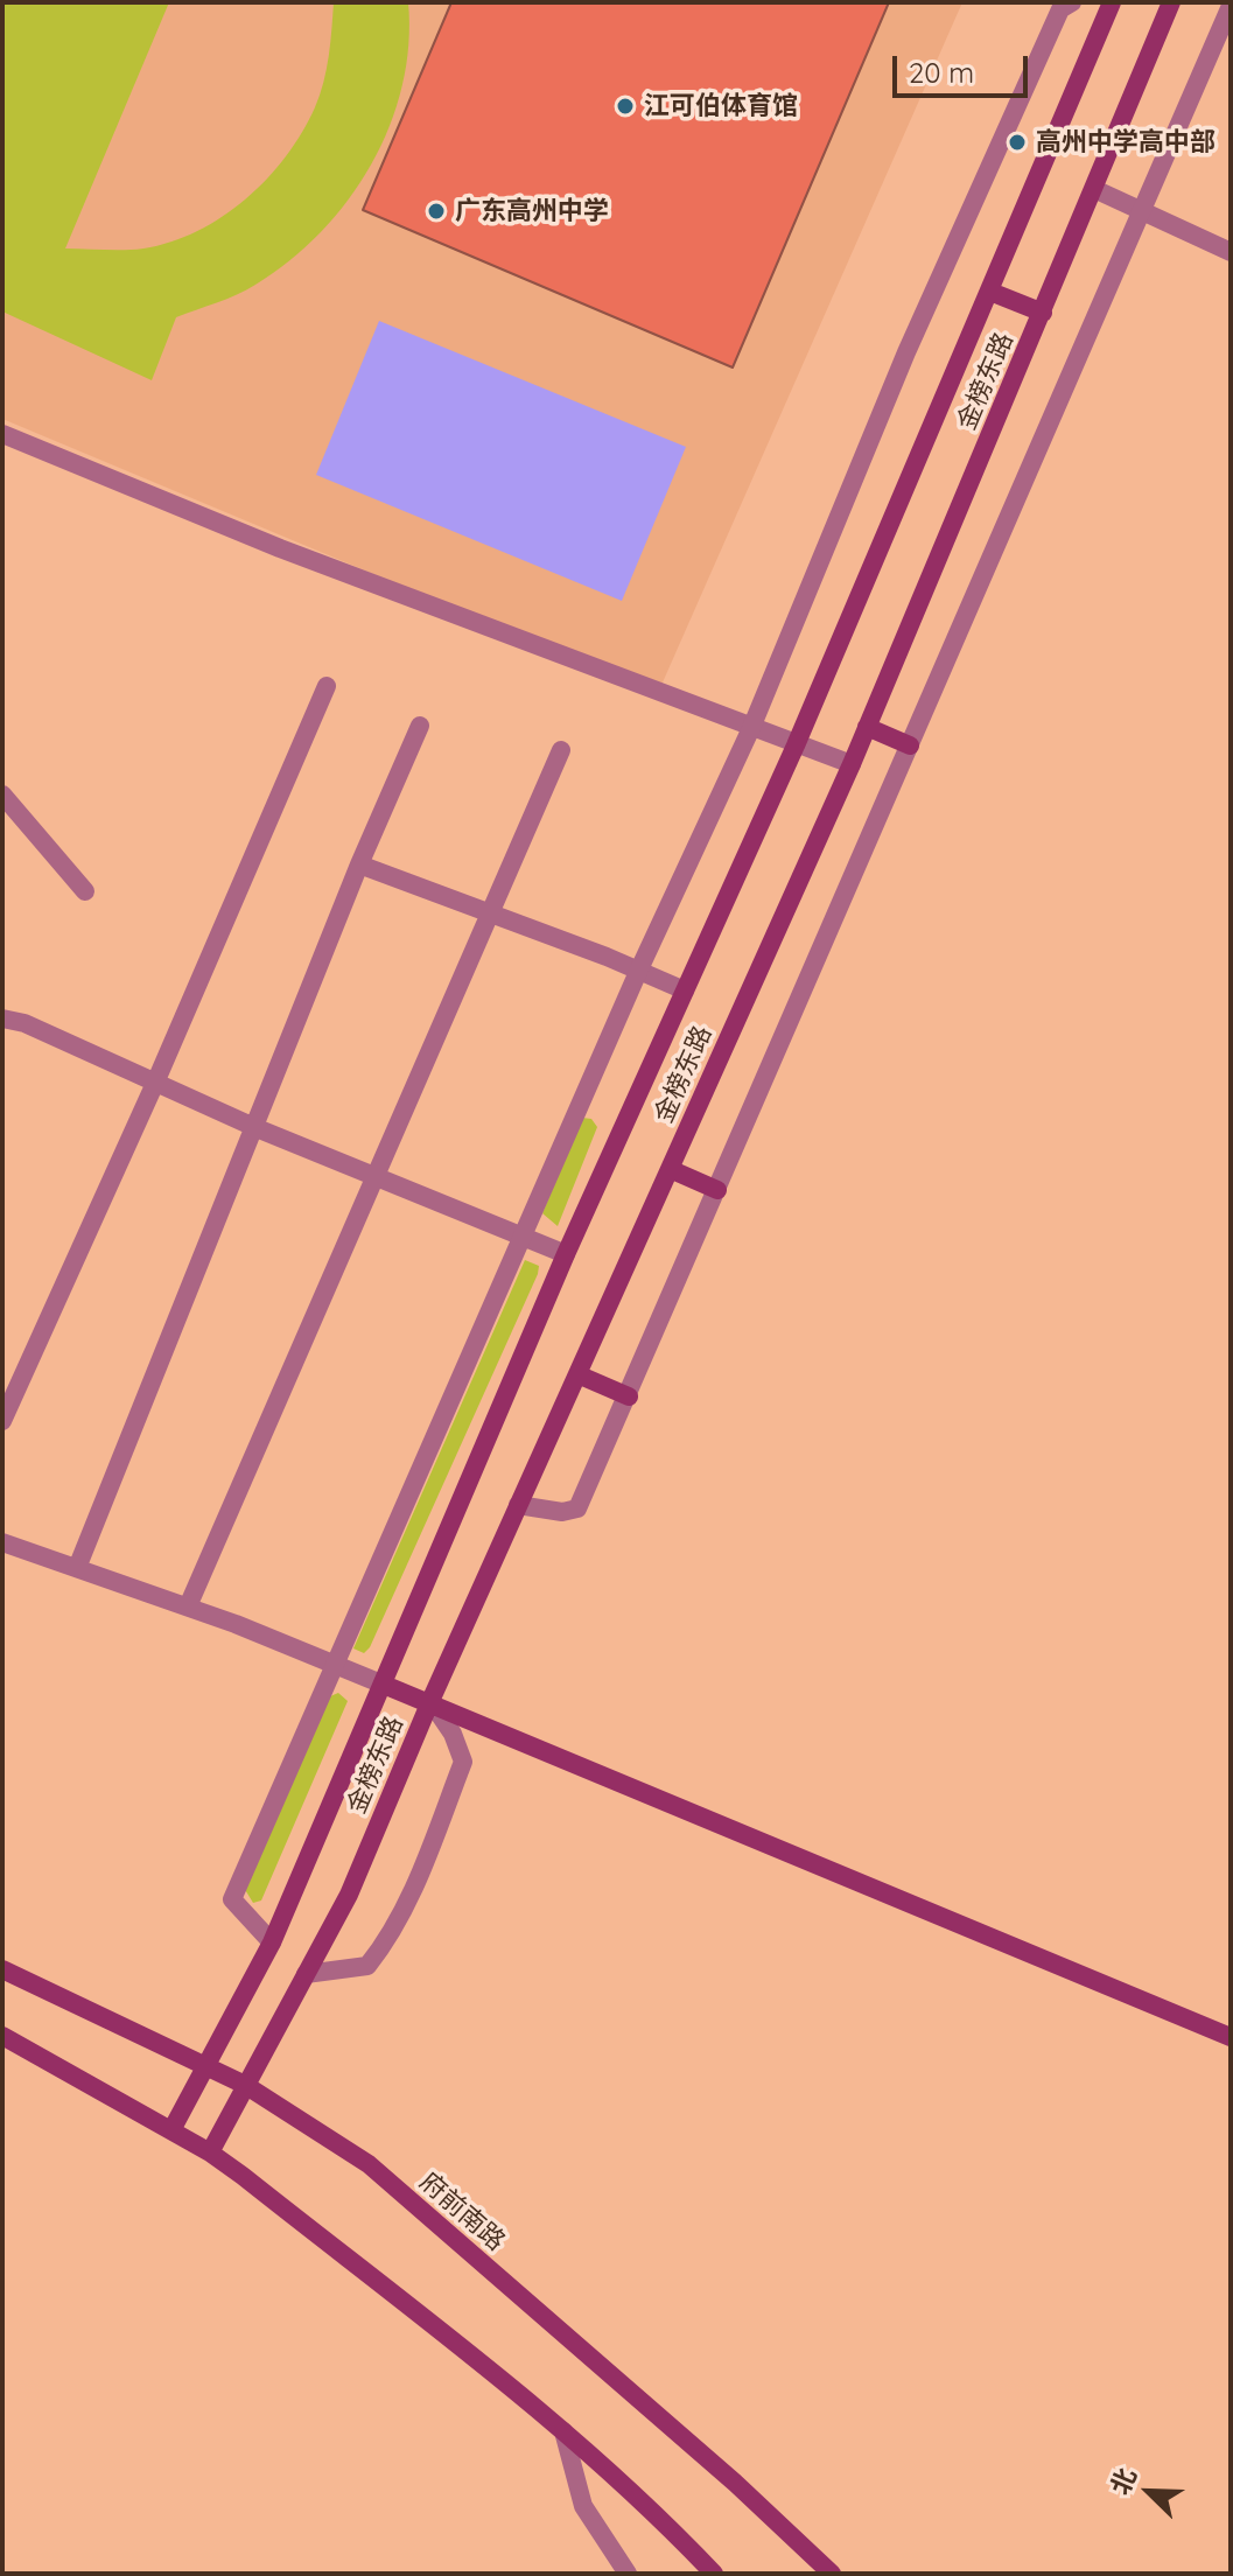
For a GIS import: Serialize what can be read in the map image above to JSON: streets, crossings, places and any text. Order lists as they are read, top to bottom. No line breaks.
{"streets":{"street":["金榜东路","府前南路"]},"crossings":[["金榜东路","府前南路"]],"places":["江可伯体育馆","高州中学高中部","广东高州中学"],"scale_bar":"20 m","north":"top left"}
